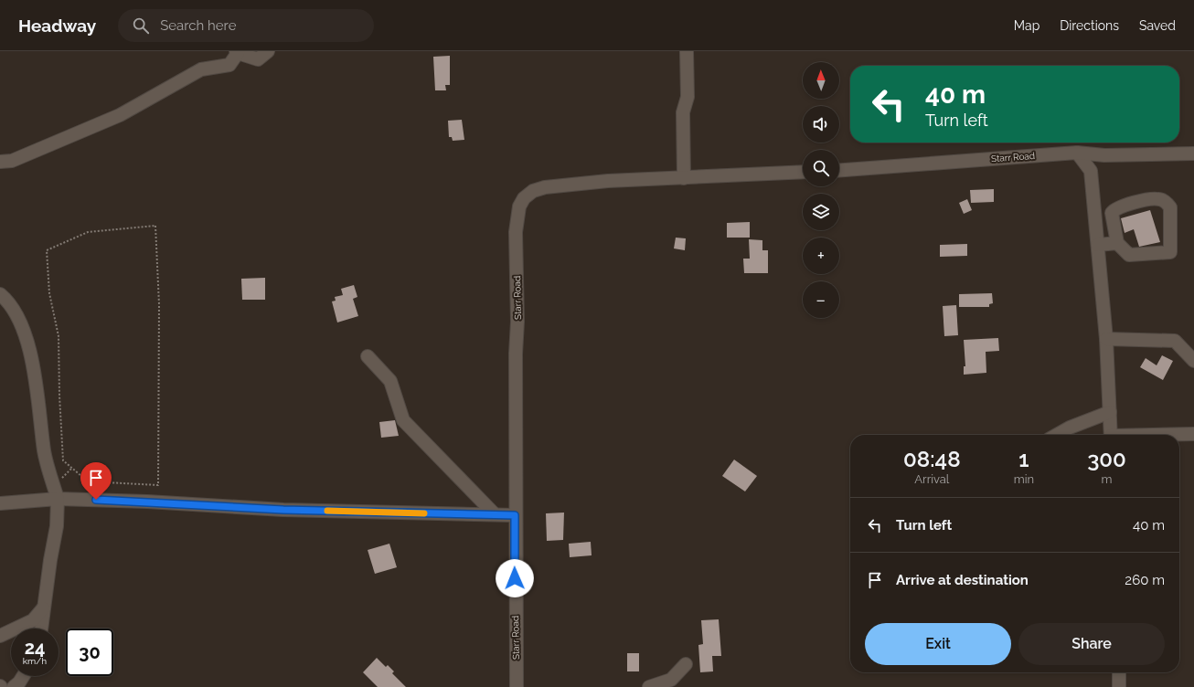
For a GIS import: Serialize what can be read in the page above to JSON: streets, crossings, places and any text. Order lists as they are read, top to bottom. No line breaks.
{"streets":{"street":["Starr Road"]},"north":"top","page":{"header":"Headway","search":"Search here","nav":["Map","Directions","Saved"],"map_buttons":["+","−"],"turn":["40 m","Turn left"],"eta":["08:48","Arrival","1","min","300","m"],"list":[{"name":"Turn left","value":"40 m"},{"name":"Arrive at destination","value":"260 m"}],"buttons":["Exit","Share"],"speed":"24 km/h","limit":"30"}}
